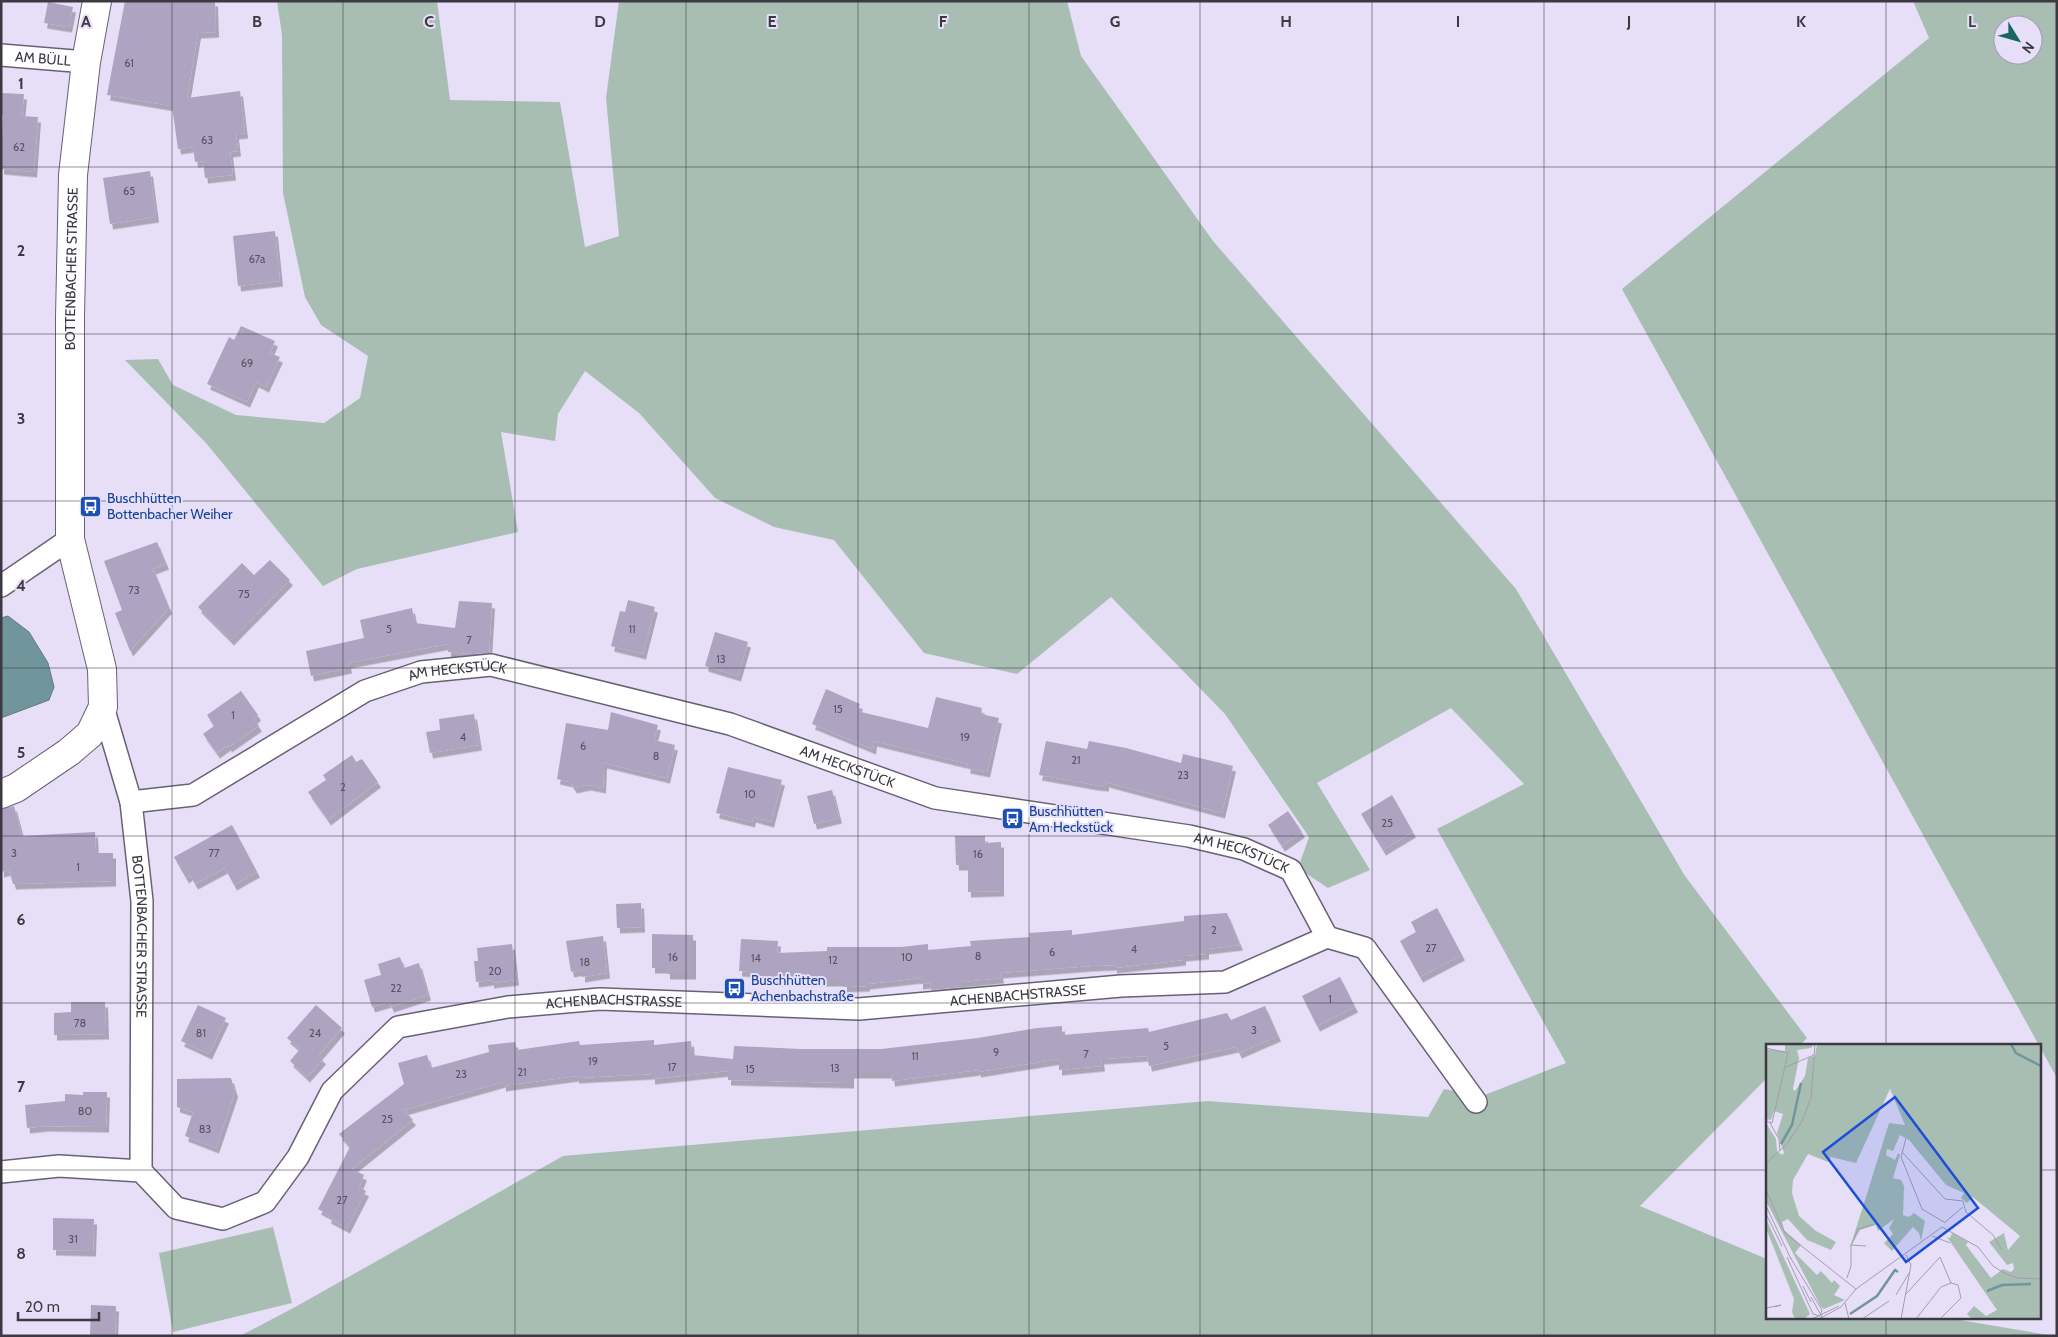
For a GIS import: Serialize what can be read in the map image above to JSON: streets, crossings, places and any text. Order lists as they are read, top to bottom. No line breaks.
{"streets":{"street":["AM BÜLL","BOTTENBACHER STRASSE","AM HECKSTÜCK","ACHENBACHSTRASSE"]},"crossings":[["AM BÜLL","BOTTENBACHER STRASSE"],["BOTTENBACHER STRASSE","AM HECKSTÜCK"],["BOTTENBACHER STRASSE","ACHENBACHSTRASSE"],["AM HECKSTÜCK","ACHENBACHSTRASSE"]],"places":{"bus stop":["Buschhütten Bottenbacher Weiher","Buschhütten Am Heckstück","Buschhütten Achenbachstraße"]},"house_numbers":["61","63","62","65","67a","69","73","75","5","11","7","13","15","1","4","19","6","8","21","23","2","10","25","3","77","16","1","2","27","4","6","8","16","10","14","12","18","20","22","1","78","3","81","24","5","9","7","11","19","17","13","15","21","23","80","25","83","27","31"],"scale_bar":"20 m","north":"bottom right","grid":{"columns":["A","B","C","D","E","F","G","H","I","J","K","L"],"rows":["1","2","3","4","5","6","7","8"]}}
